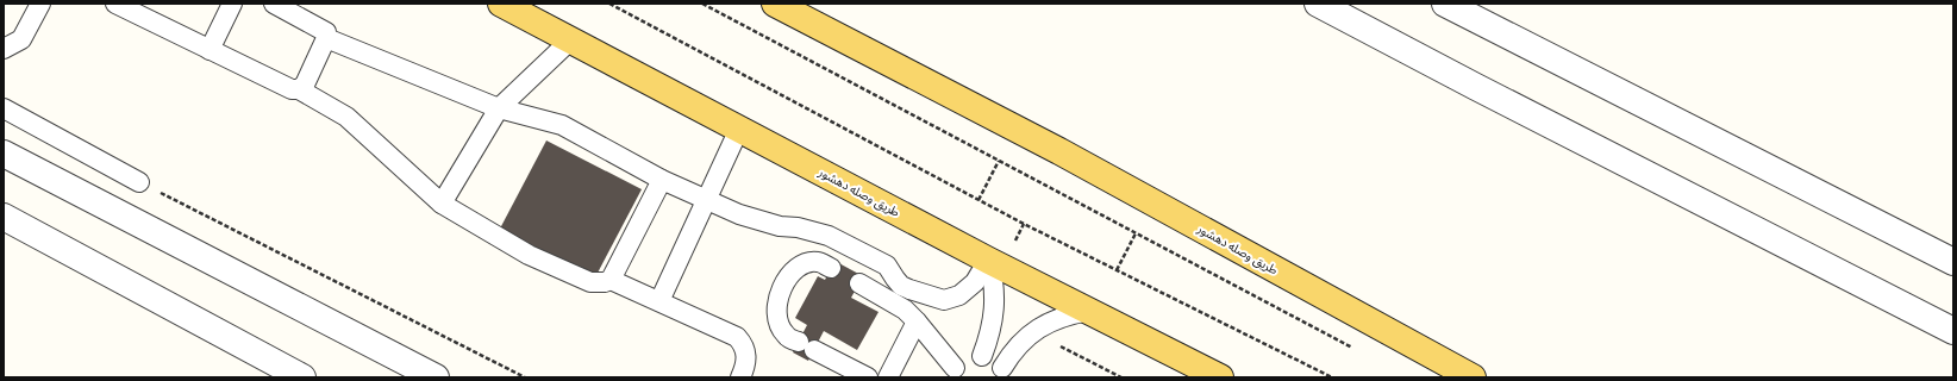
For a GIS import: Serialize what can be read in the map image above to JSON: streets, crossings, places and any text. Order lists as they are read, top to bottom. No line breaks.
{"streets":{"main road":["طريق وصله دهشور"]}}
